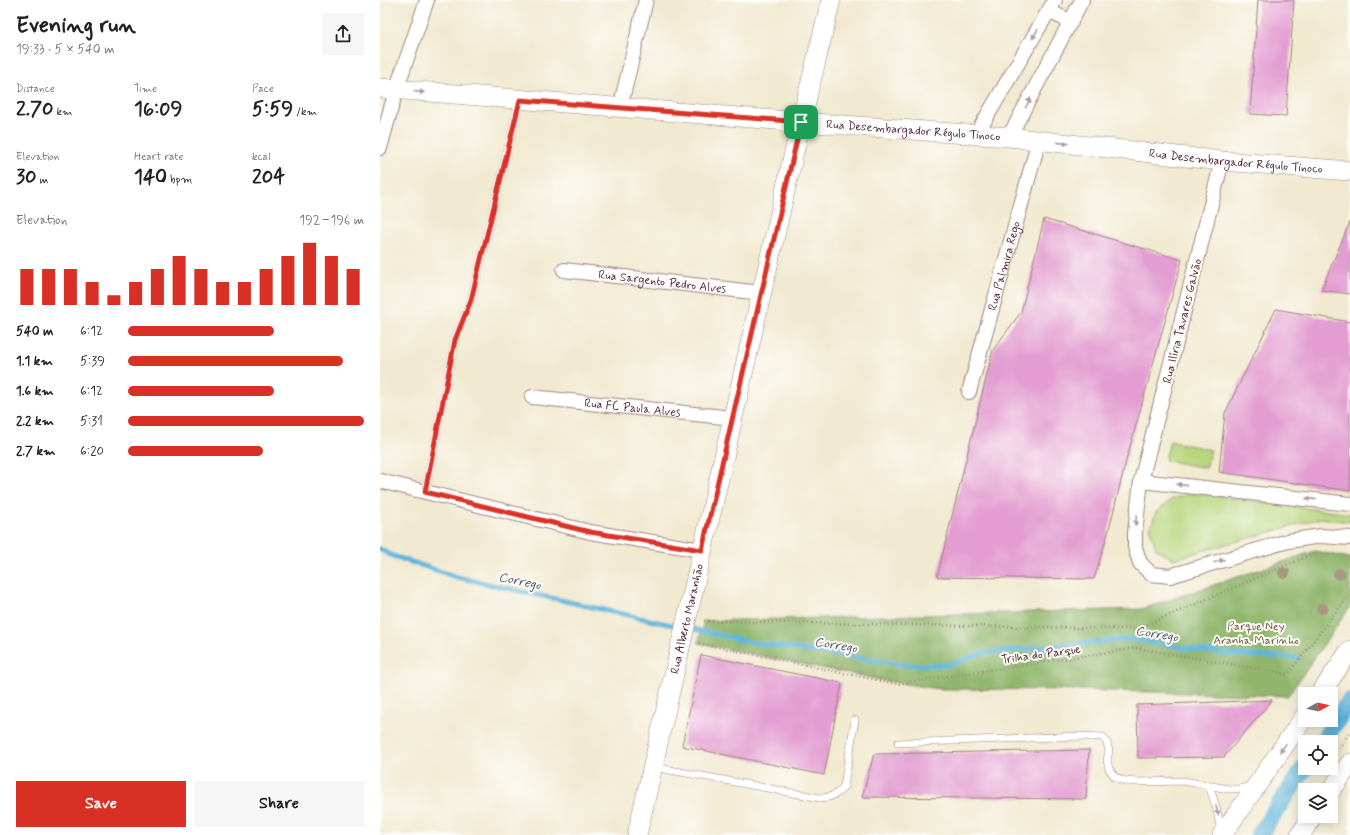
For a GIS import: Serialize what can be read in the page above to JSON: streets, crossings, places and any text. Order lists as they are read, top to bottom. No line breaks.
{"streets":{"street":["Rua Desembargador Régulo Tinoco","Rua Palmira Rego","Rua Sargento Pedro Alves","Rua Ilíria Tavares Galvão","Rua FC Paula Alves","Rua Alberto Maranhão"],"path":["Trilha do Parque"]},"crossings":[["Rua Desembargador Régulo Tinoco","Rua Palmira Rego"],["Rua Desembargador Régulo Tinoco","Rua Ilíria Tavares Galvão"],["Rua Desembargador Régulo Tinoco","Rua Alberto Maranhão"],["Rua Sargento Pedro Alves","Rua Alberto Maranhão"],["Rua FC Paula Alves","Rua Alberto Maranhão"],["Rua Alberto Maranhão","Trilha do Parque"]],"water":["Corrego"],"parks":["Parque Ney Aranha Marinho"],"north":"right","page":{"heading":["Evening run","19:33 · 5 × 540 m"],"stats":[["Distance","2.70 km"],["Time","16:09"],["Pace","5:59 /km"],["Elevation","30 m"],["Heart rate","140 bpm"],["kcal","204"]],"chart":["Elevation","192–196 m"],"list":[{"name":"540 m","note":"6:12"},{"name":"1.1 km","note":"5:39"},{"name":"1.6 km","note":"6:12"},{"name":"2.2 km","note":"5:31"},{"name":"2.7 km","note":"6:20"}],"buttons":["Save","Share"]}}
